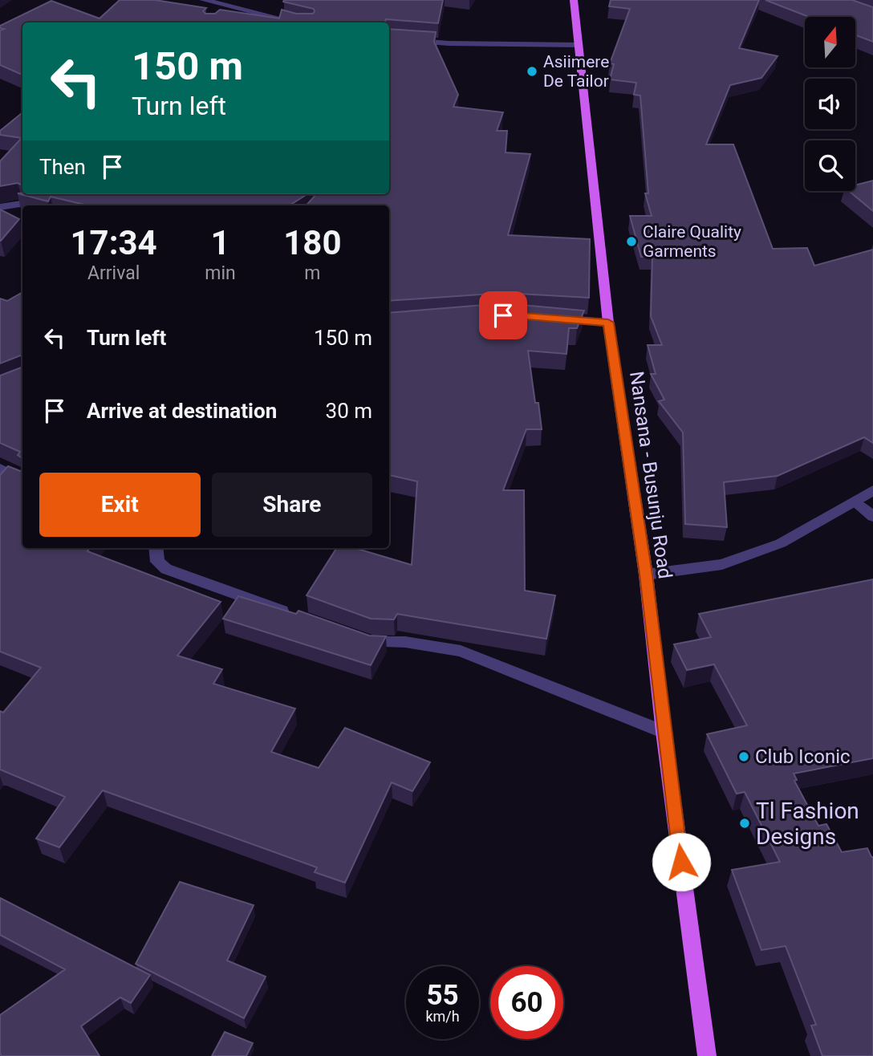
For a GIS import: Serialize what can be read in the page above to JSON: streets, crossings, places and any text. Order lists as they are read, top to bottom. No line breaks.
{"streets":{"main road":["Nansana - Busunju Road"]},"places":["Asiimere De Tailor","Claire Quality Garments","Club Iconic","Tl Fashion Designs"],"north":"top","page":{"turn":["150 m","Turn left"],"then":"Then","eta":["17:34","Arrival","1","min","180","m"],"list":[{"name":"Turn left","value":"150 m"},{"name":"Arrive at destination","value":"30 m"}],"buttons":["Exit","Share"],"speed":"55 km/h","limit":"60"}}
